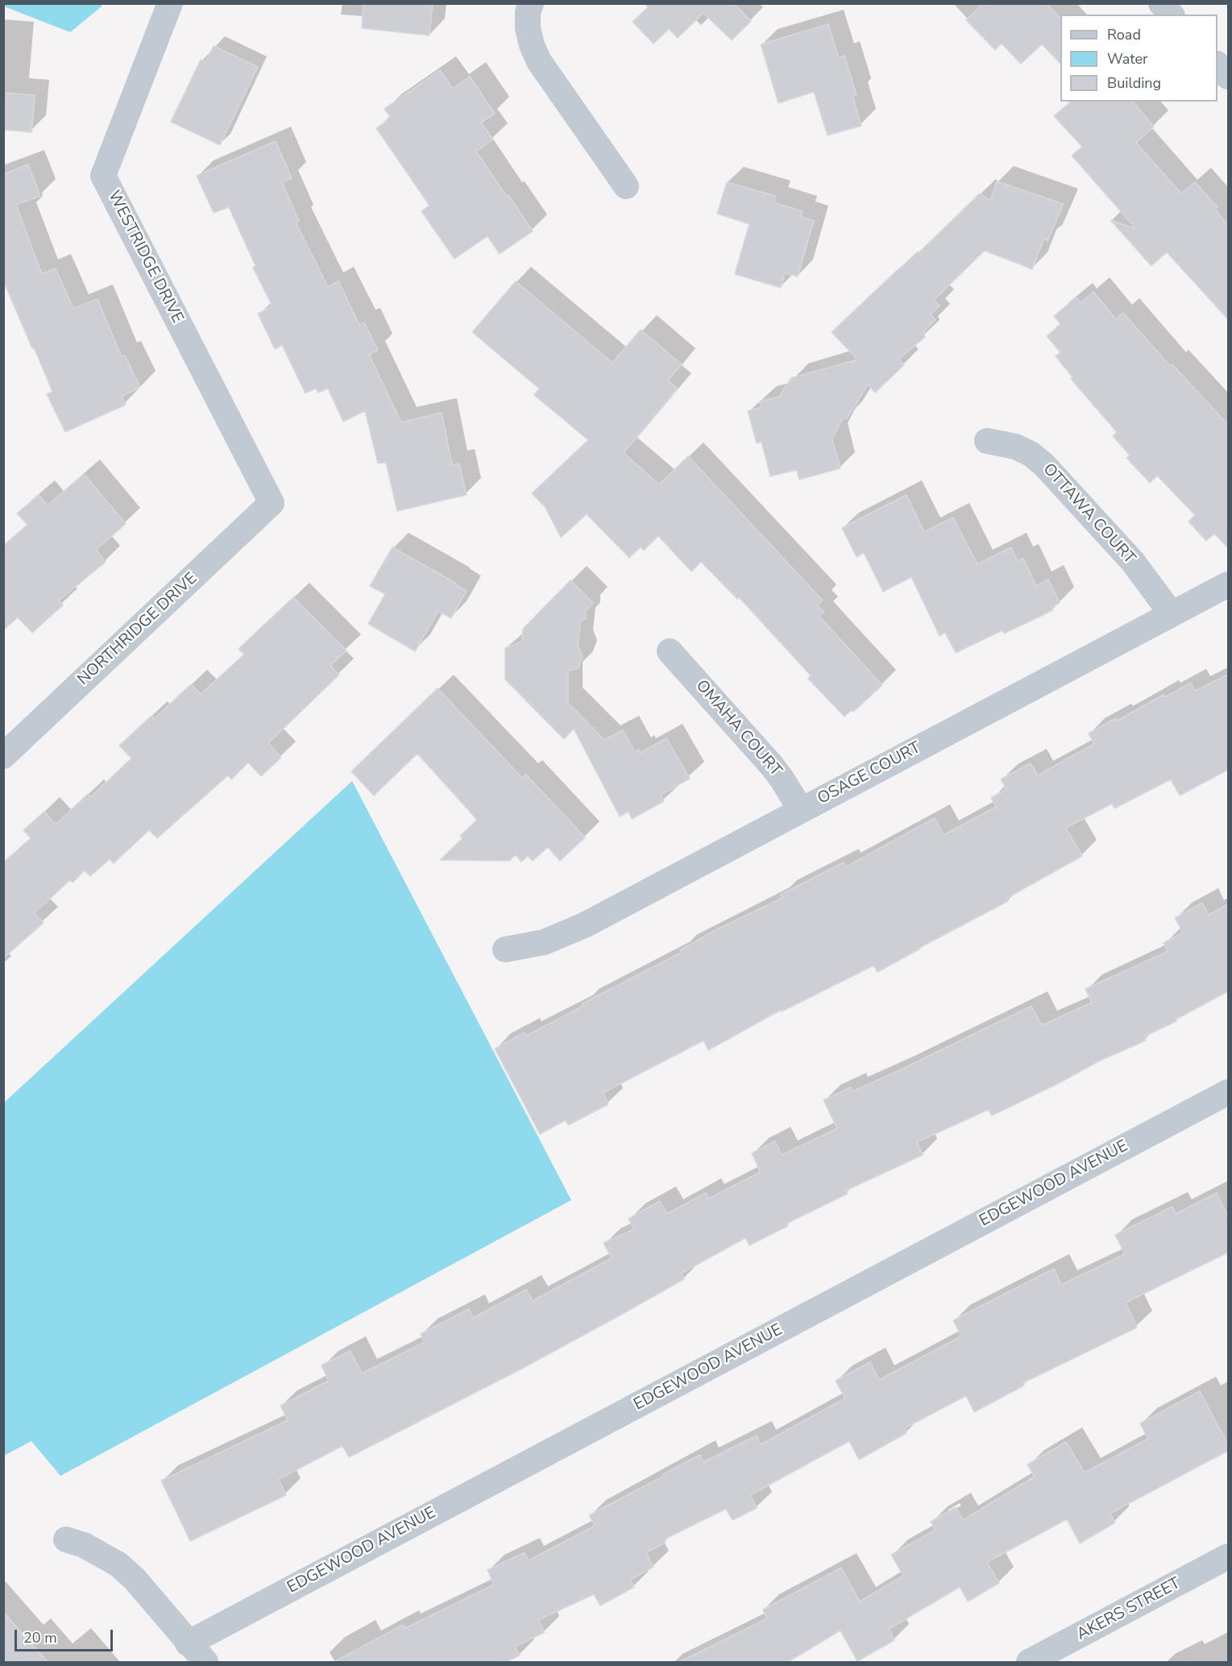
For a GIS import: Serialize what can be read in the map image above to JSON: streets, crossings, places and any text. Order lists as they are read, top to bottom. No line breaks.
{"streets":{"street":["WESTRIDGE DRIVE","OTTAWA COURT","NORTHRIDGE DRIVE","OMAHA COURT","OSAGE COURT","EDGEWOOD AVENUE","AKERS STREET"]},"crossings":[["WESTRIDGE DRIVE","NORTHRIDGE DRIVE"],["OTTAWA COURT","OSAGE COURT"],["OMAHA COURT","OSAGE COURT"]],"legend":["Road","Water","Building"],"scale_bar":"20 m"}
